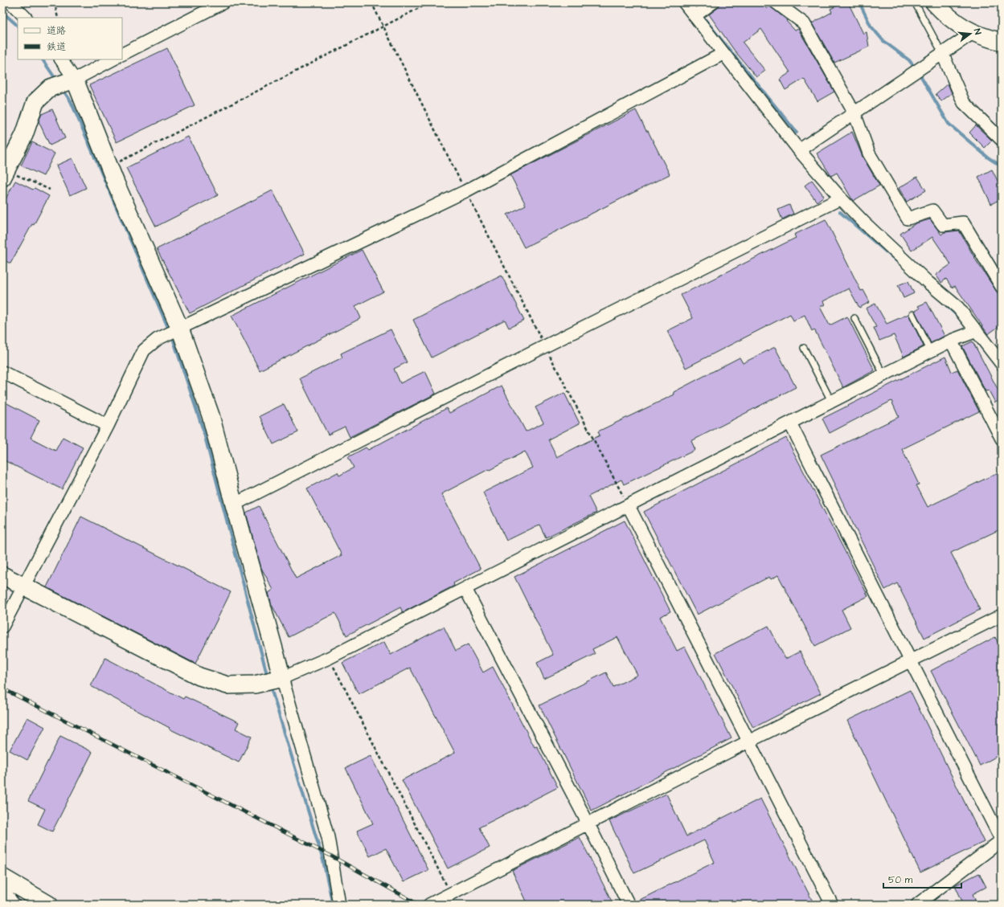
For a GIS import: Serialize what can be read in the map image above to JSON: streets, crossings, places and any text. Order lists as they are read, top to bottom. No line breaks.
{"legend":["道路","鉄道"],"scale_bar":"50 m","north":"right"}
